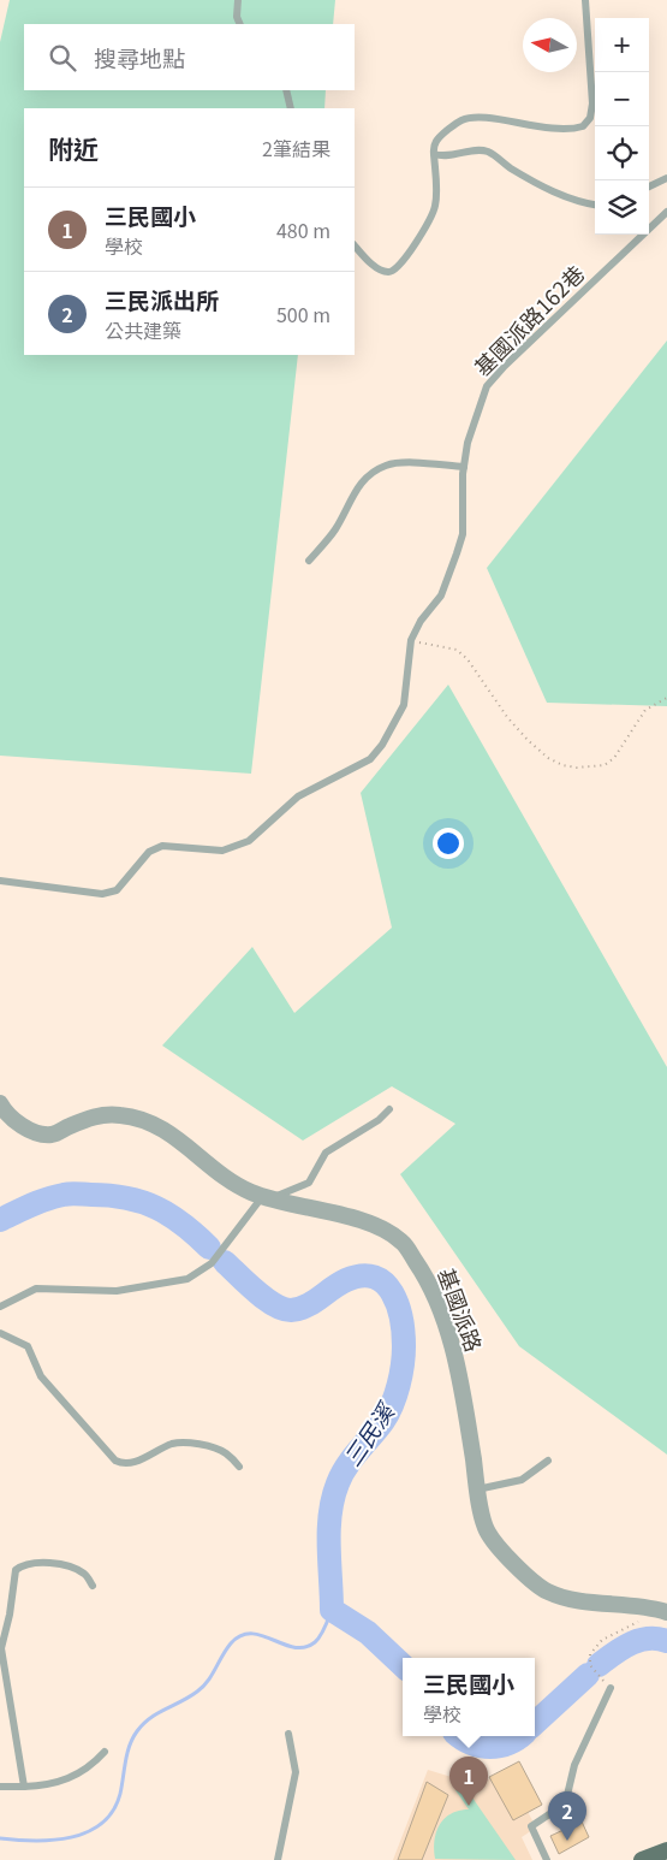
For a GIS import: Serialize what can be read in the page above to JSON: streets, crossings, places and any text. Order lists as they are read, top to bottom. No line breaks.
{"streets":{"street":["基國派路"],"lane":["基國派路162巷"]},"water":["三民溪"],"north":"left","page":{"map_buttons":["+","−"],"search":"搜尋地點","heading":["附近","2筆結果"],"list":[{"mark":"1","name":"三民國小","note":"學校","value":"480 m"},{"mark":"2","name":"三民派出所","note":"公共建築","value":"500 m"}],"popup":["三民國小","學校"],"pins":["1","2"]}}
